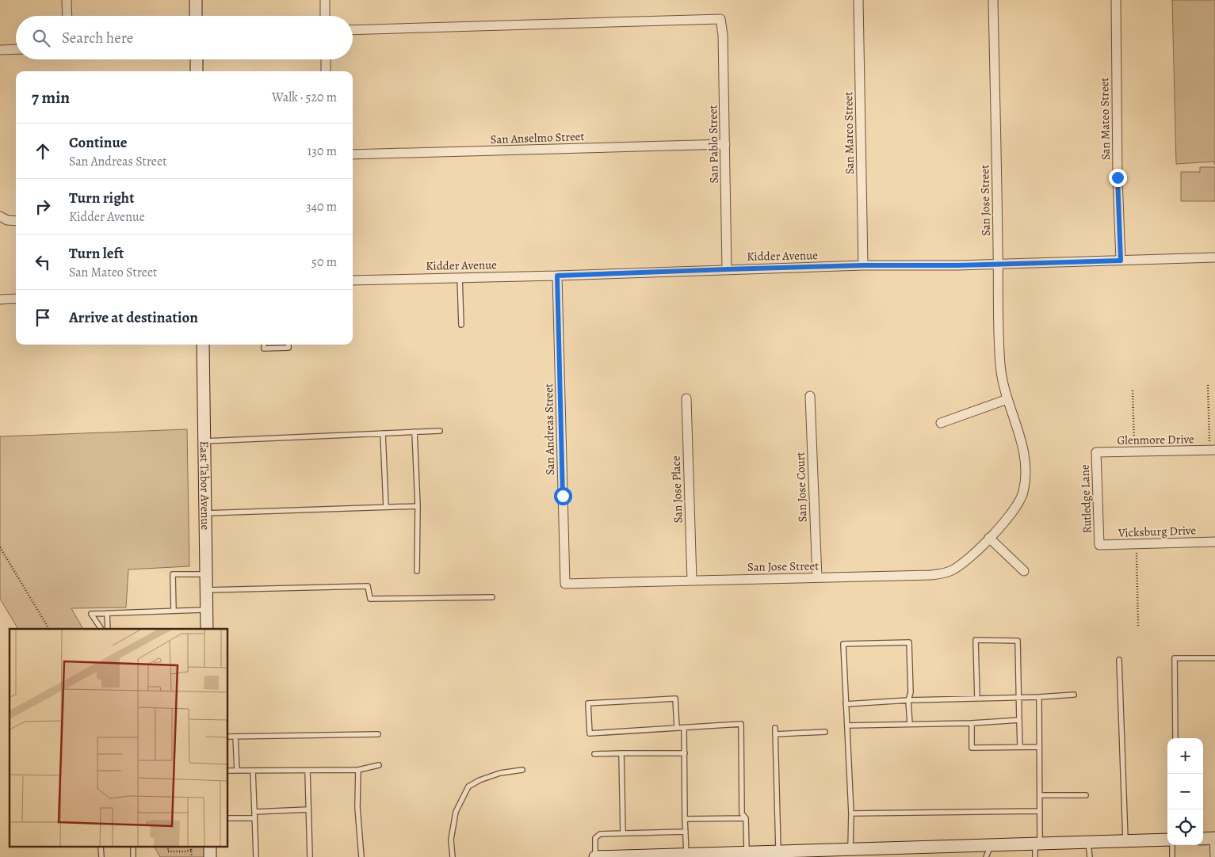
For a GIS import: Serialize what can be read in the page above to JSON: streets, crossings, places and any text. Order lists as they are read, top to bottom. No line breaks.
{"streets":{"main road":["East Tabor Avenue"],"street":["San Mateo Street","San Marco Street","San Anselmo Street","San Pablo Street","San Jose Street","Kidder Avenue","San Andreas Street","Glenmore Drive","San Jose Court","San Jose Place","Rutledge Lane","Vicksburg Drive"]},"crossings":[["San Mateo Street","Kidder Avenue"],["San Marco Street","Kidder Avenue"],["San Anselmo Street","San Pablo Street"],["San Pablo Street","Kidder Avenue"],["San Jose Street","Kidder Avenue"],["San Jose Street","San Andreas Street"],["San Jose Street","San Jose Court"],["San Jose Street","San Jose Place"],["Kidder Avenue","San Andreas Street"],["Glenmore Drive","Rutledge Lane"],["Rutledge Lane","Vicksburg Drive"]],"page":{"search":"Search here","heading":["7 min","Walk · 520 m"],"list":[["Continue","San Andreas Street","130 m"],["Turn right","Kidder Avenue","340 m"],["Turn left","San Mateo Street","50 m"],"Arrive at destination"],"map_buttons":["+","−"]}}
